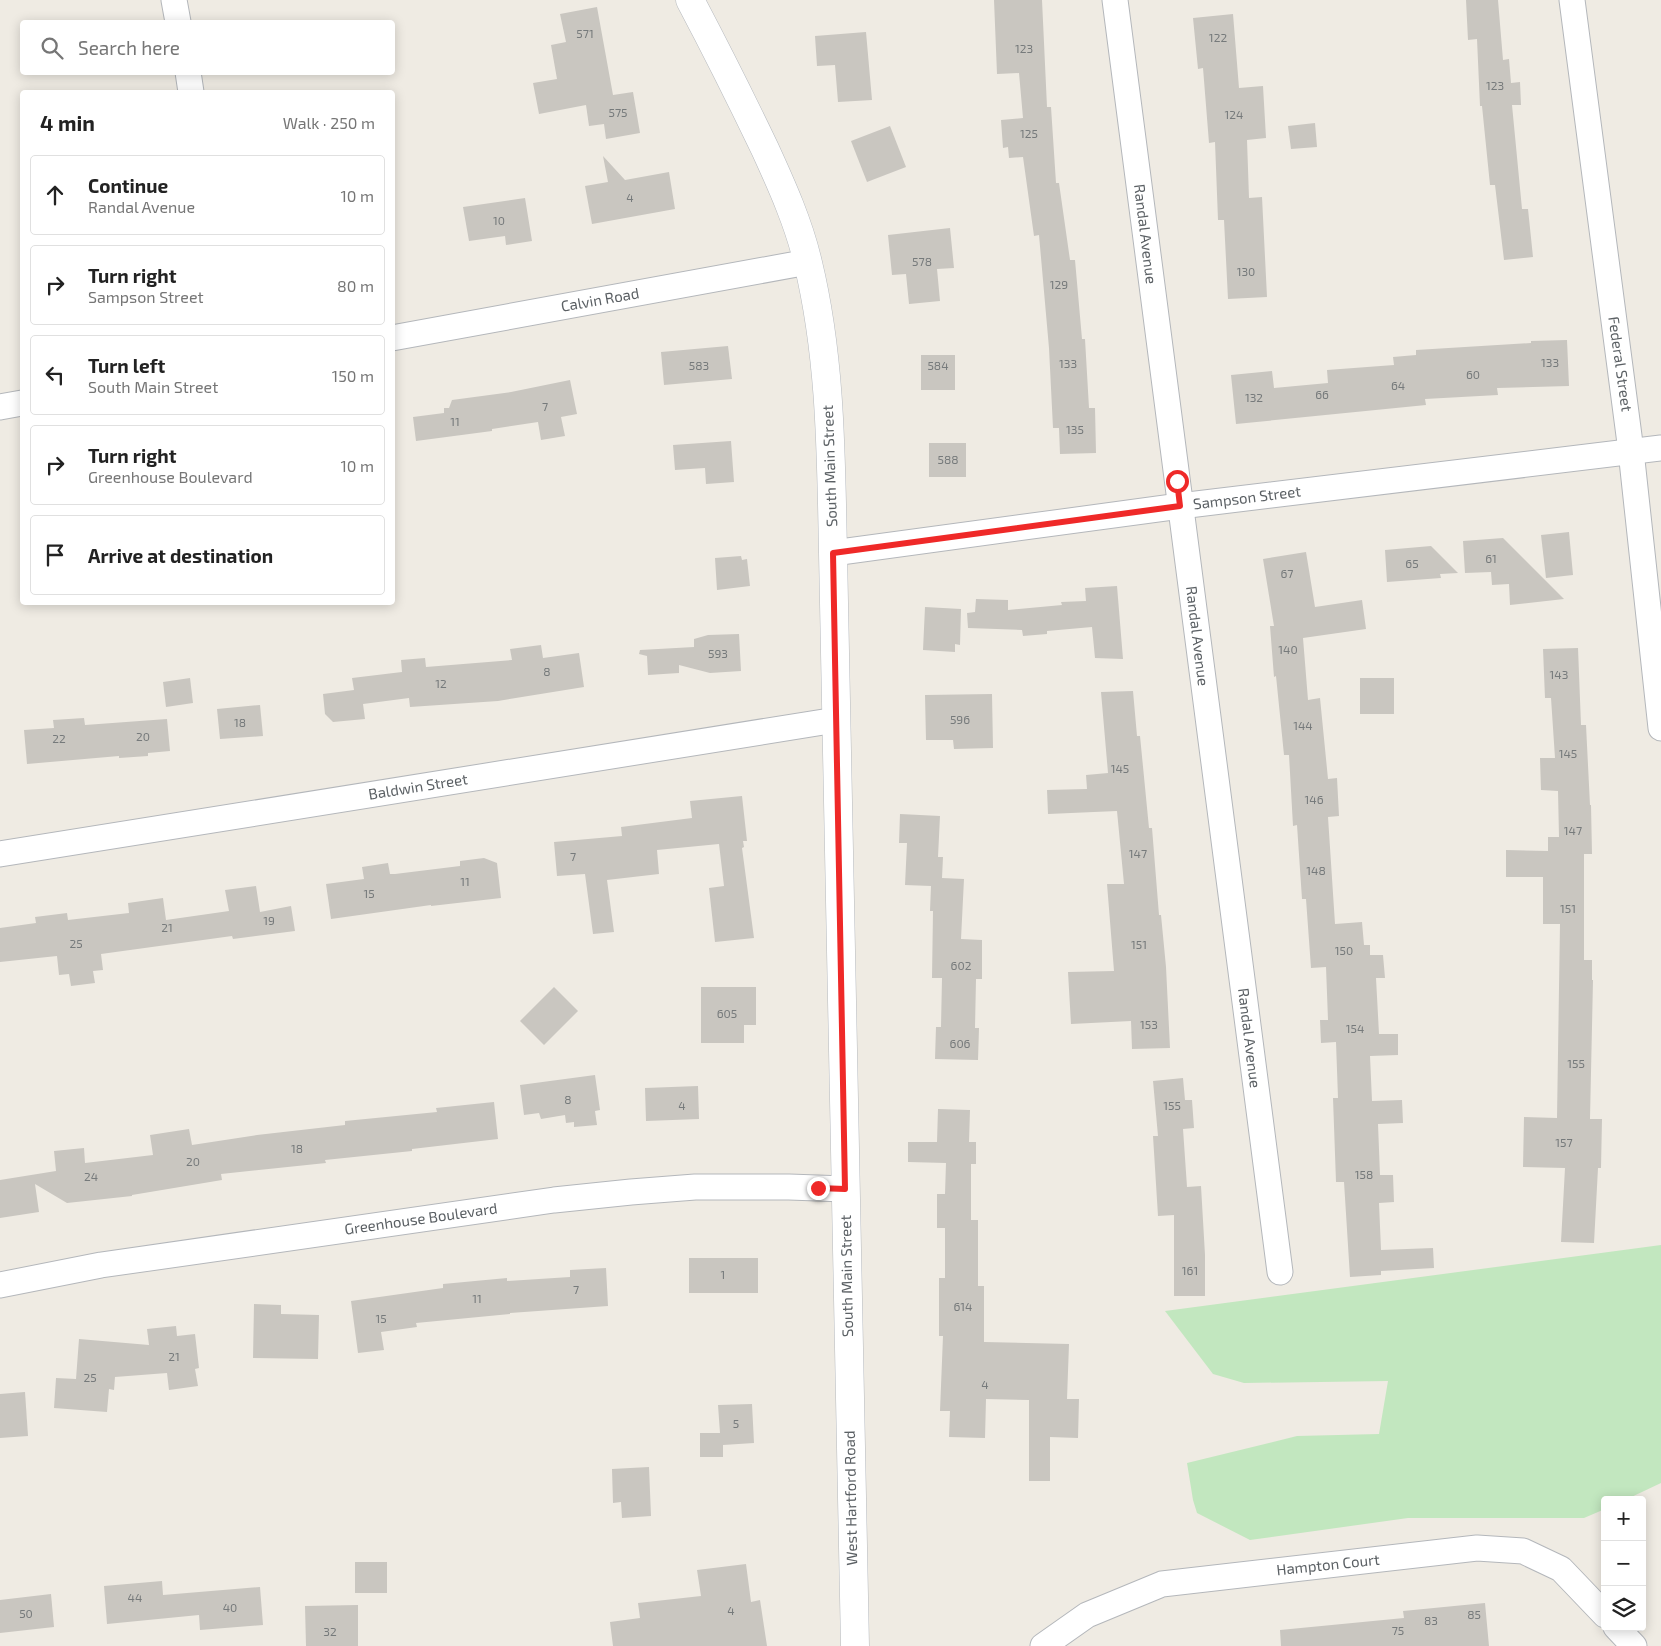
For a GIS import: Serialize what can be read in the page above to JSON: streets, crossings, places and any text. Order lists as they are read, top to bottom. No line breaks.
{"streets":{"street":["Randal Avenue","Calvin Road","Federal Street","South Main Street","Sampson Street","Baldwin Street","Greenhouse Boulevard","West Hartford Road","Hampton Court"]},"crossings":[["Randal Avenue","Sampson Street"],["Calvin Road","South Main Street"],["Federal Street","Sampson Street"],["South Main Street","Sampson Street"],["South Main Street","Baldwin Street"],["South Main Street","Greenhouse Boulevard"],["South Main Street","West Hartford Road"]],"house_numbers":["571","122","123","123","575","124","125","4","10","578","130","129","133","133","583","584","60","64","66","132","7","11","135","588","61","65","67","140","593","8","143","12","596","18","144","20","22","145","145","146","147","147","7","148","11","15","151","19","21","25","151","150","602","605","153","154","606","155","8","4","155","157","18","20","158","24","161","1","7","11","614","15","21","25","4","5","44","40","4","50","85","83","75","32"],"page":{"search":"Search here","heading":["4 min","Walk · 250 m"],"list":[["Continue","Randal Avenue","10 m"],["Turn right","Sampson Street","80 m"],["Turn left","South Main Street","150 m"],["Turn right","Greenhouse Boulevard","10 m"],"Arrive at destination"],"map_buttons":["+","−"]}}
